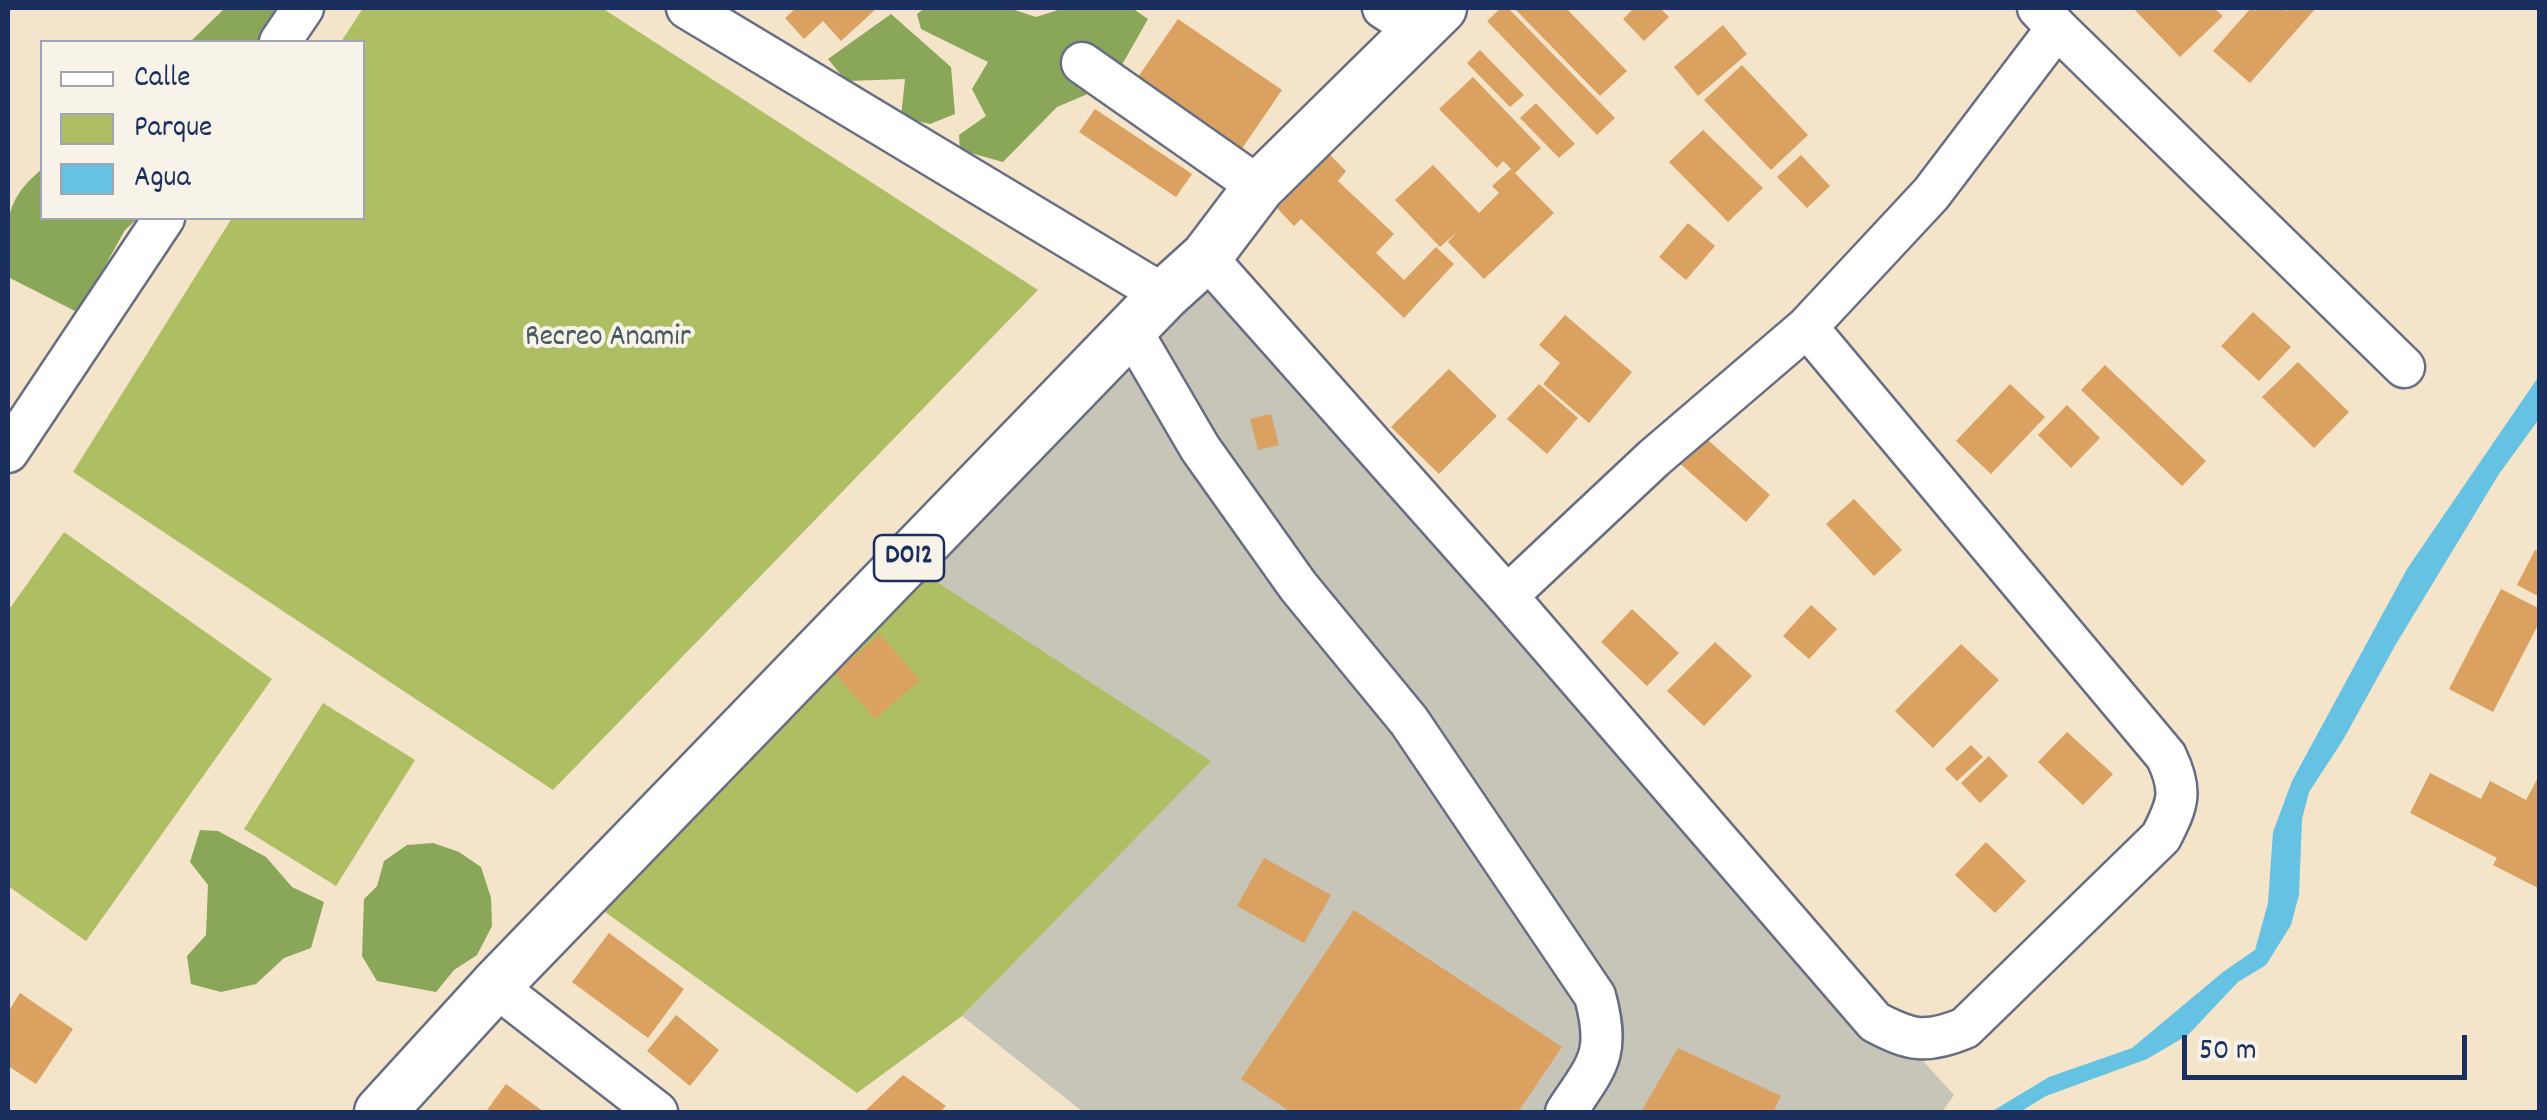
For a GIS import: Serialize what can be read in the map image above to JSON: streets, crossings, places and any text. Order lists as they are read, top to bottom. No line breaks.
{"streets":{"main road":["D012"]},"parks":["Recreo Anamir"],"legend":["Calle","Parque","Agua"],"scale_bar":"50 m"}
